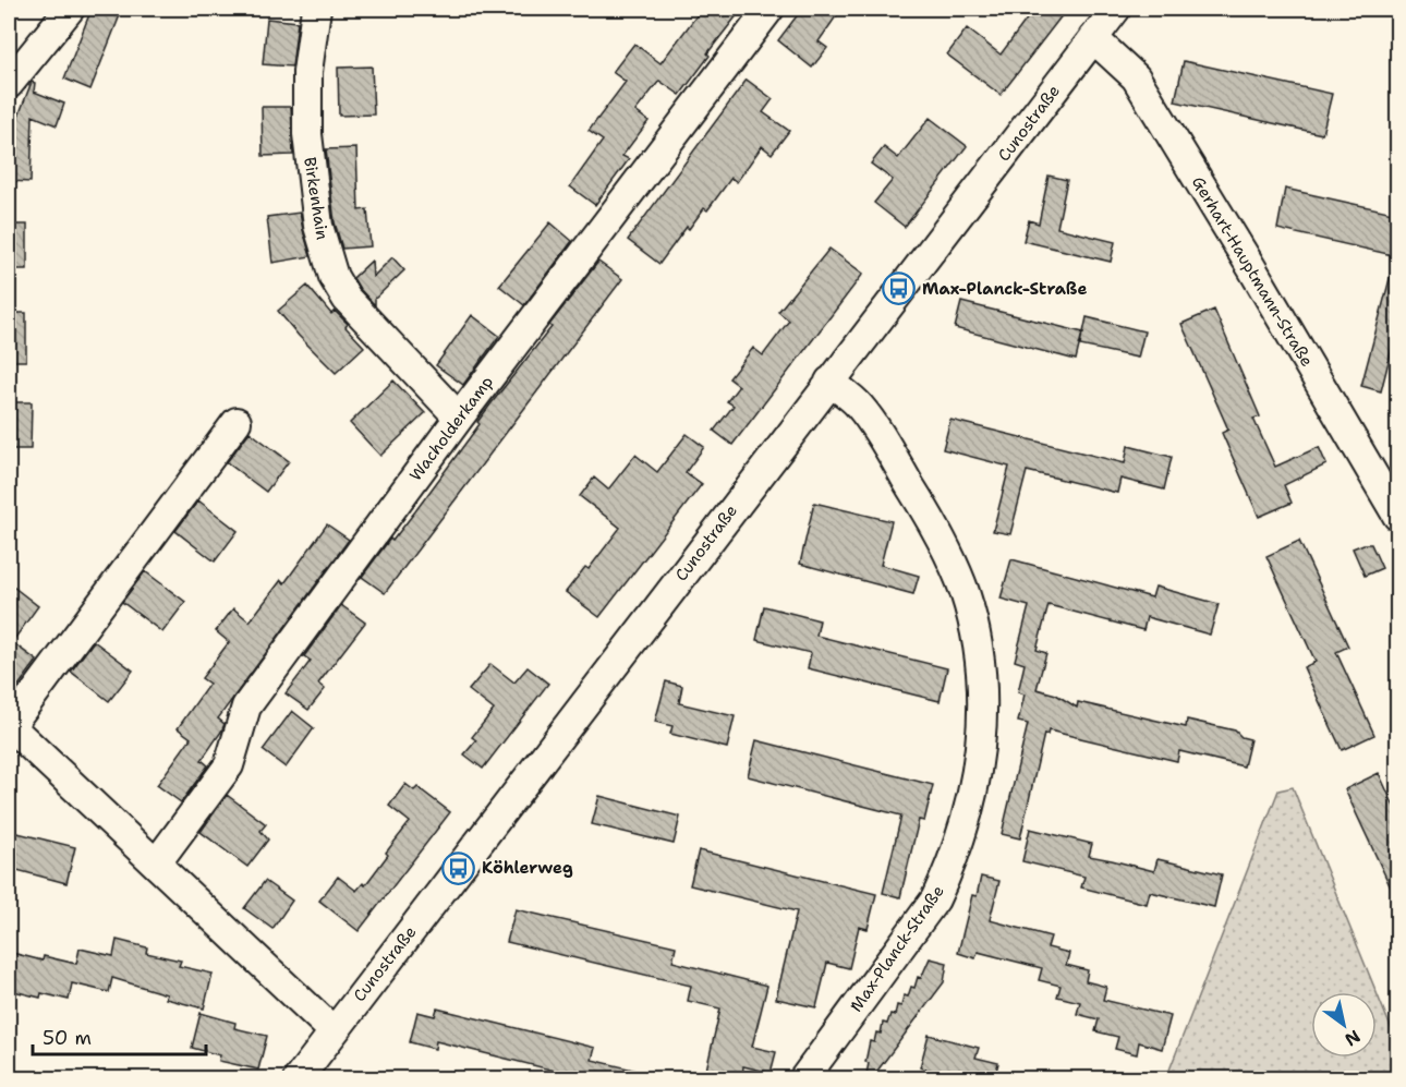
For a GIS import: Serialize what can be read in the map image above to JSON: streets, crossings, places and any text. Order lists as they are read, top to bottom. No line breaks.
{"streets":{"street":["Cunostraße","Birkenhain","Gerhart-Hauptmann-Straße","Wacholderkamp","Max-Planck-Straße"]},"crossings":[["Cunostraße","Gerhart-Hauptmann-Straße"],["Cunostraße","Max-Planck-Straße"],["Birkenhain","Wacholderkamp"]],"places":{"bus stop":["Max-Planck-Straße","Köhlerweg"]},"scale_bar":"50 m","north":"bottom right"}
